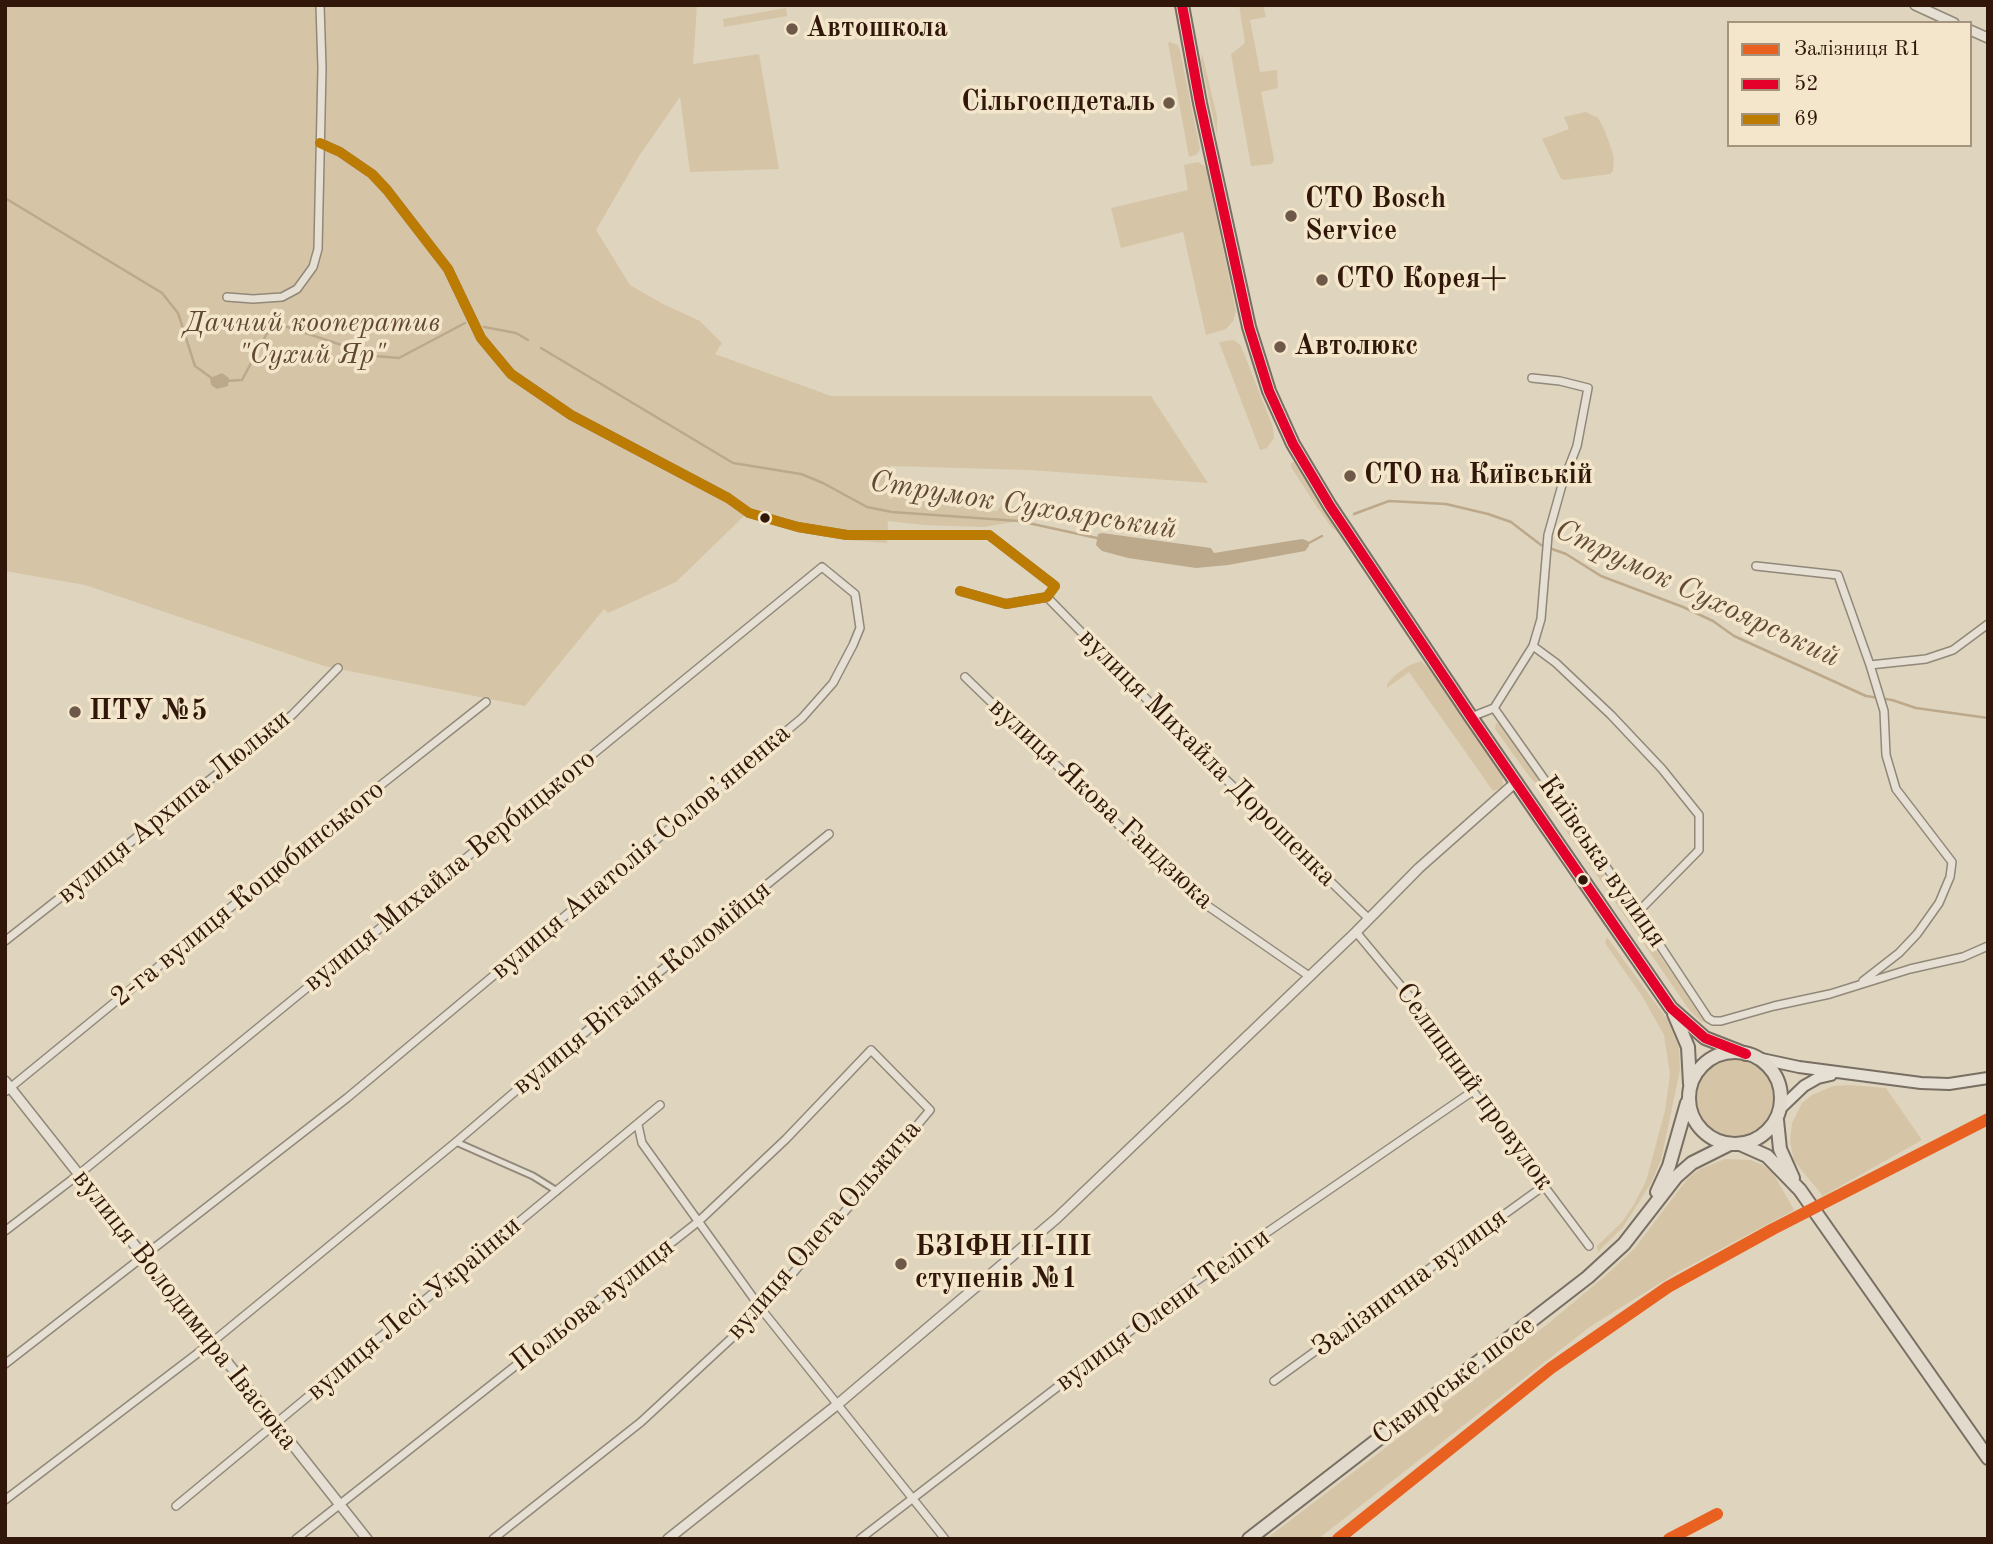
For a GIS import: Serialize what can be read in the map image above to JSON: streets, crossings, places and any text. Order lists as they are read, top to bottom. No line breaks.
{"streets":{"main road":["Київська вулиця","Сквирське шосе"],"street":["вулиця Михайла Дорошенка","вулиця Якова Гандзюка","вулиця Архипа Люльки","вулиця Анатолія Соловʼяненка","вулиця Михайла Вербицького","2-га вулиця Коцюбинського","вулиця Віталія Коломійця","Селищний провулок","вулиця Олега Ольжича","Залізнична вулиця","Польова вулиця","вулиця Лесі Українки","вулиця Володимира Івасюка","вулиця Олени Теліги"]},"crossings":[["вулиця Анатолія Соловʼяненка","вулиця Михайла Вербицького"],["вулиця Анатолія Соловʼяненка","вулиця Володимира Івасюка"],["Київська вулиця","Сквирське шосе"],["вулиця Михайла Вербицького","вулиця Володимира Івасюка"],["2-га вулиця Коцюбинського","вулиця Володимира Івасюка"],["вулиця Віталія Коломійця","вулиця Володимира Івасюка"],["Селищний провулок","Залізнична вулиця"],["Селищний провулок","вулиця Олени Теліги"],["вулиця Олега Ольжича","Польова вулиця"],["Польова вулиця","вулиця Володимира Івасюка"],["вулиця Лесі Українки","вулиця Володимира Івасюка"]],"water":["Струмок Сухоярський"],"parks":["Дачний кооператив \"Сухий Яр\""],"places":["Автошкола","Сільгоспдеталь","СТО Bosch Service","СТО Корея+","Автолюкс","СТО на Київській","ПТУ №5","БЗІФН ІІ-ІІІ ступенів №1"],"lines":["transit line 52","transit line 69","rail line R1"],"legend":["Залізниця R1","52","69"]}
